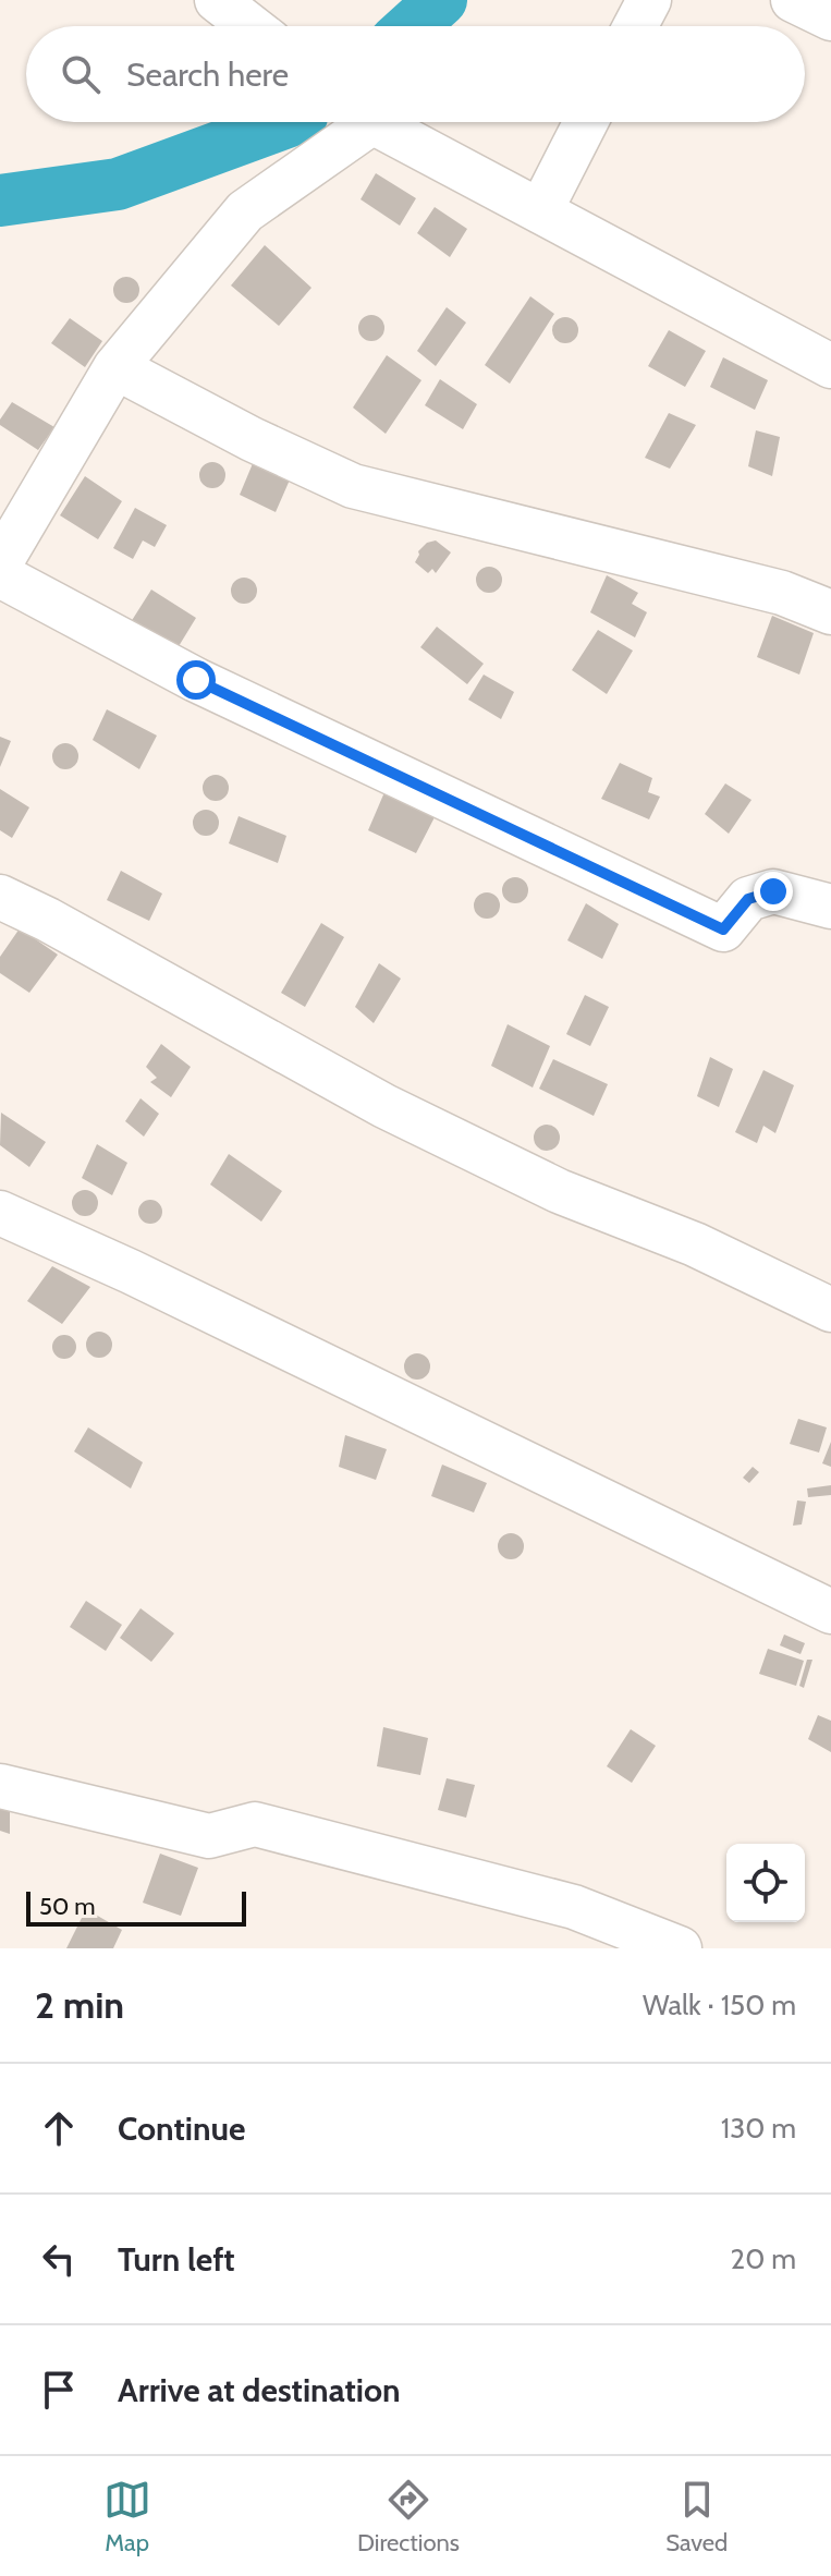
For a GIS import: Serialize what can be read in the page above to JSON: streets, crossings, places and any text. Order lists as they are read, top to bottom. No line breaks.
{"scale_bar":"50 m","page":{"search":"Search here","scale":"50 m","heading":["2 min","Walk · 150 m"],"list":[["Continue","130 m"],["Turn left","20 m"],"Arrive at destination"],"nav":["Map","Directions","Saved"]}}
